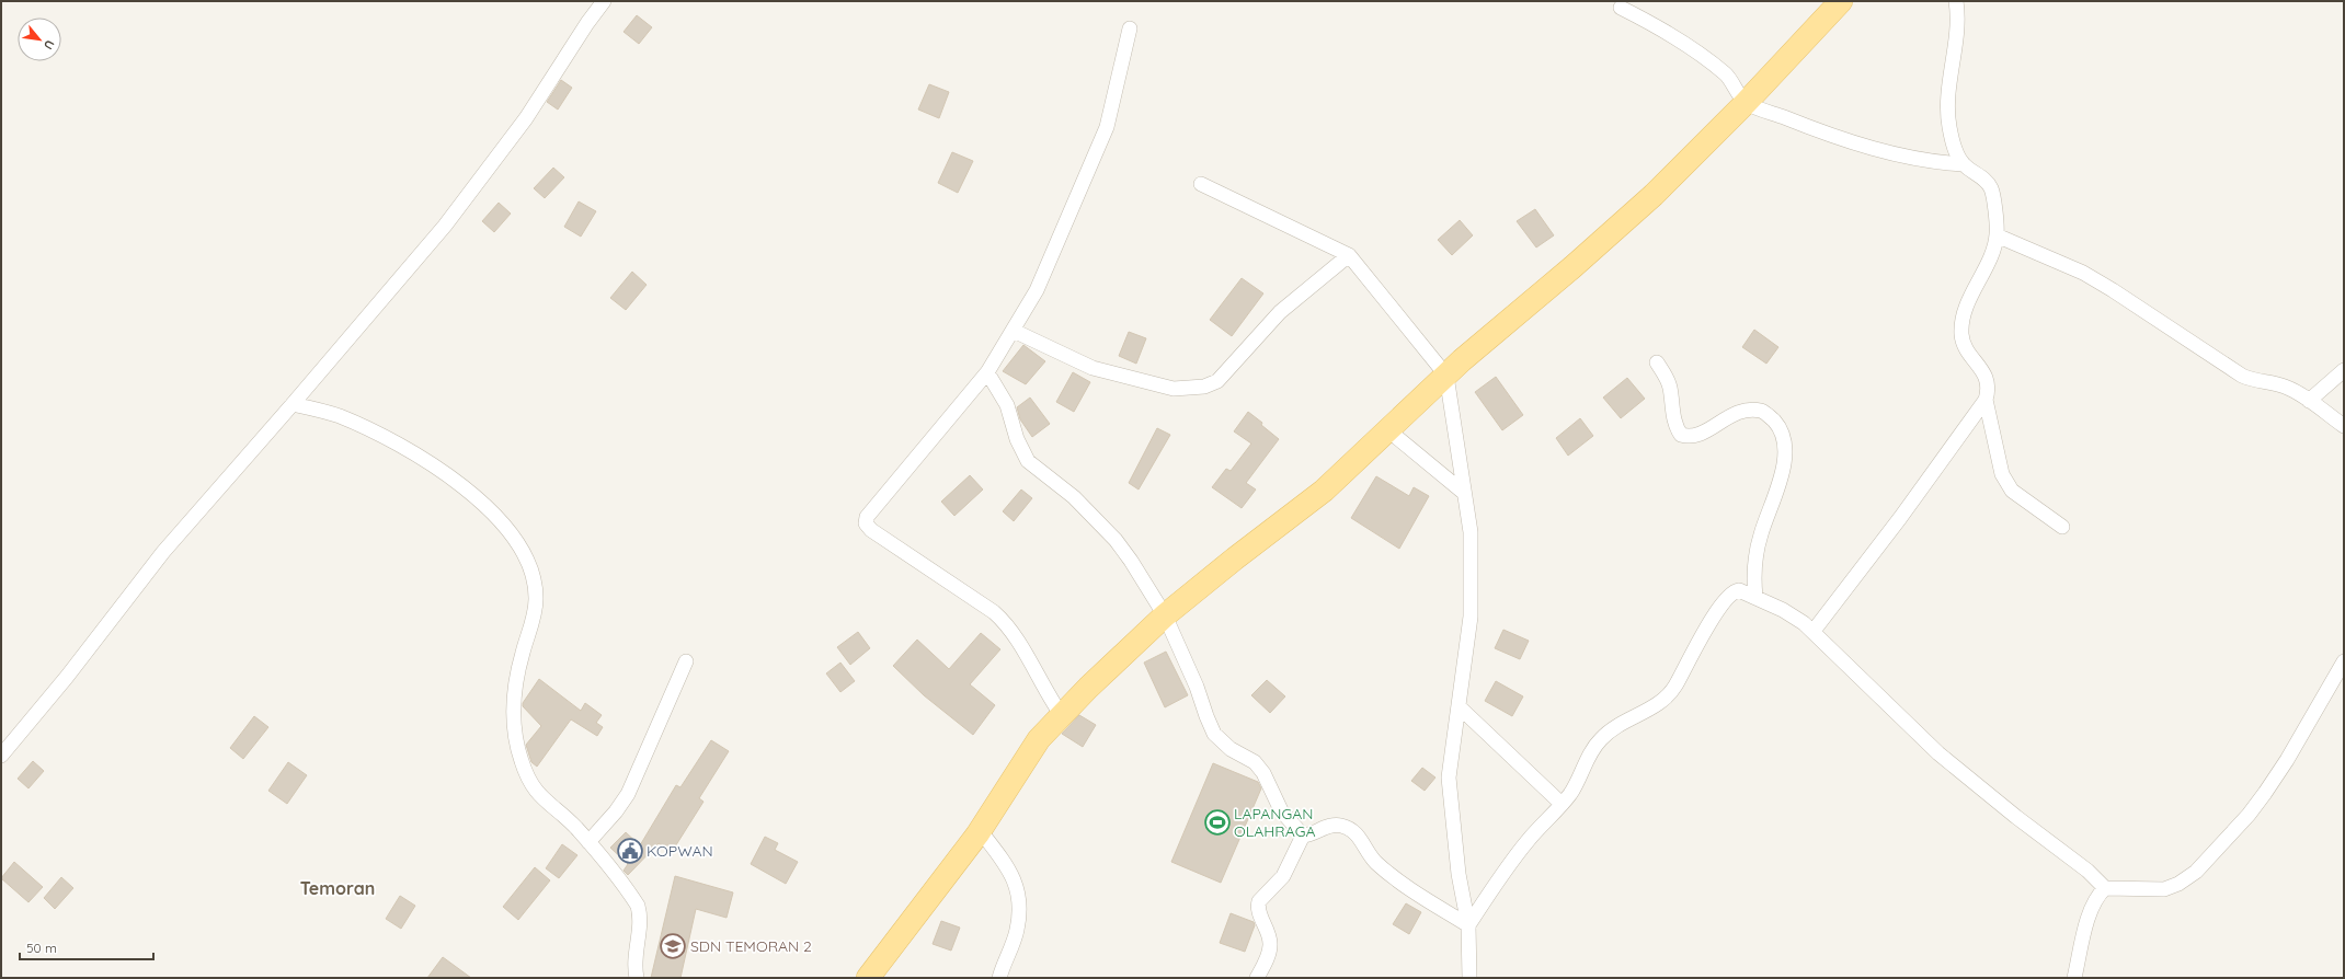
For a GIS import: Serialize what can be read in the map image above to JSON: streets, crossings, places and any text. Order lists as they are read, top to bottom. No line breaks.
{"districts":["Temoran"],"places":{"sports":["LAPANGAN OLAHRAGA"],"public building":["KOPWAN"],"school or university":["SDN TEMORAN 2"]},"scale_bar":"50 m","north":"bottom right"}
